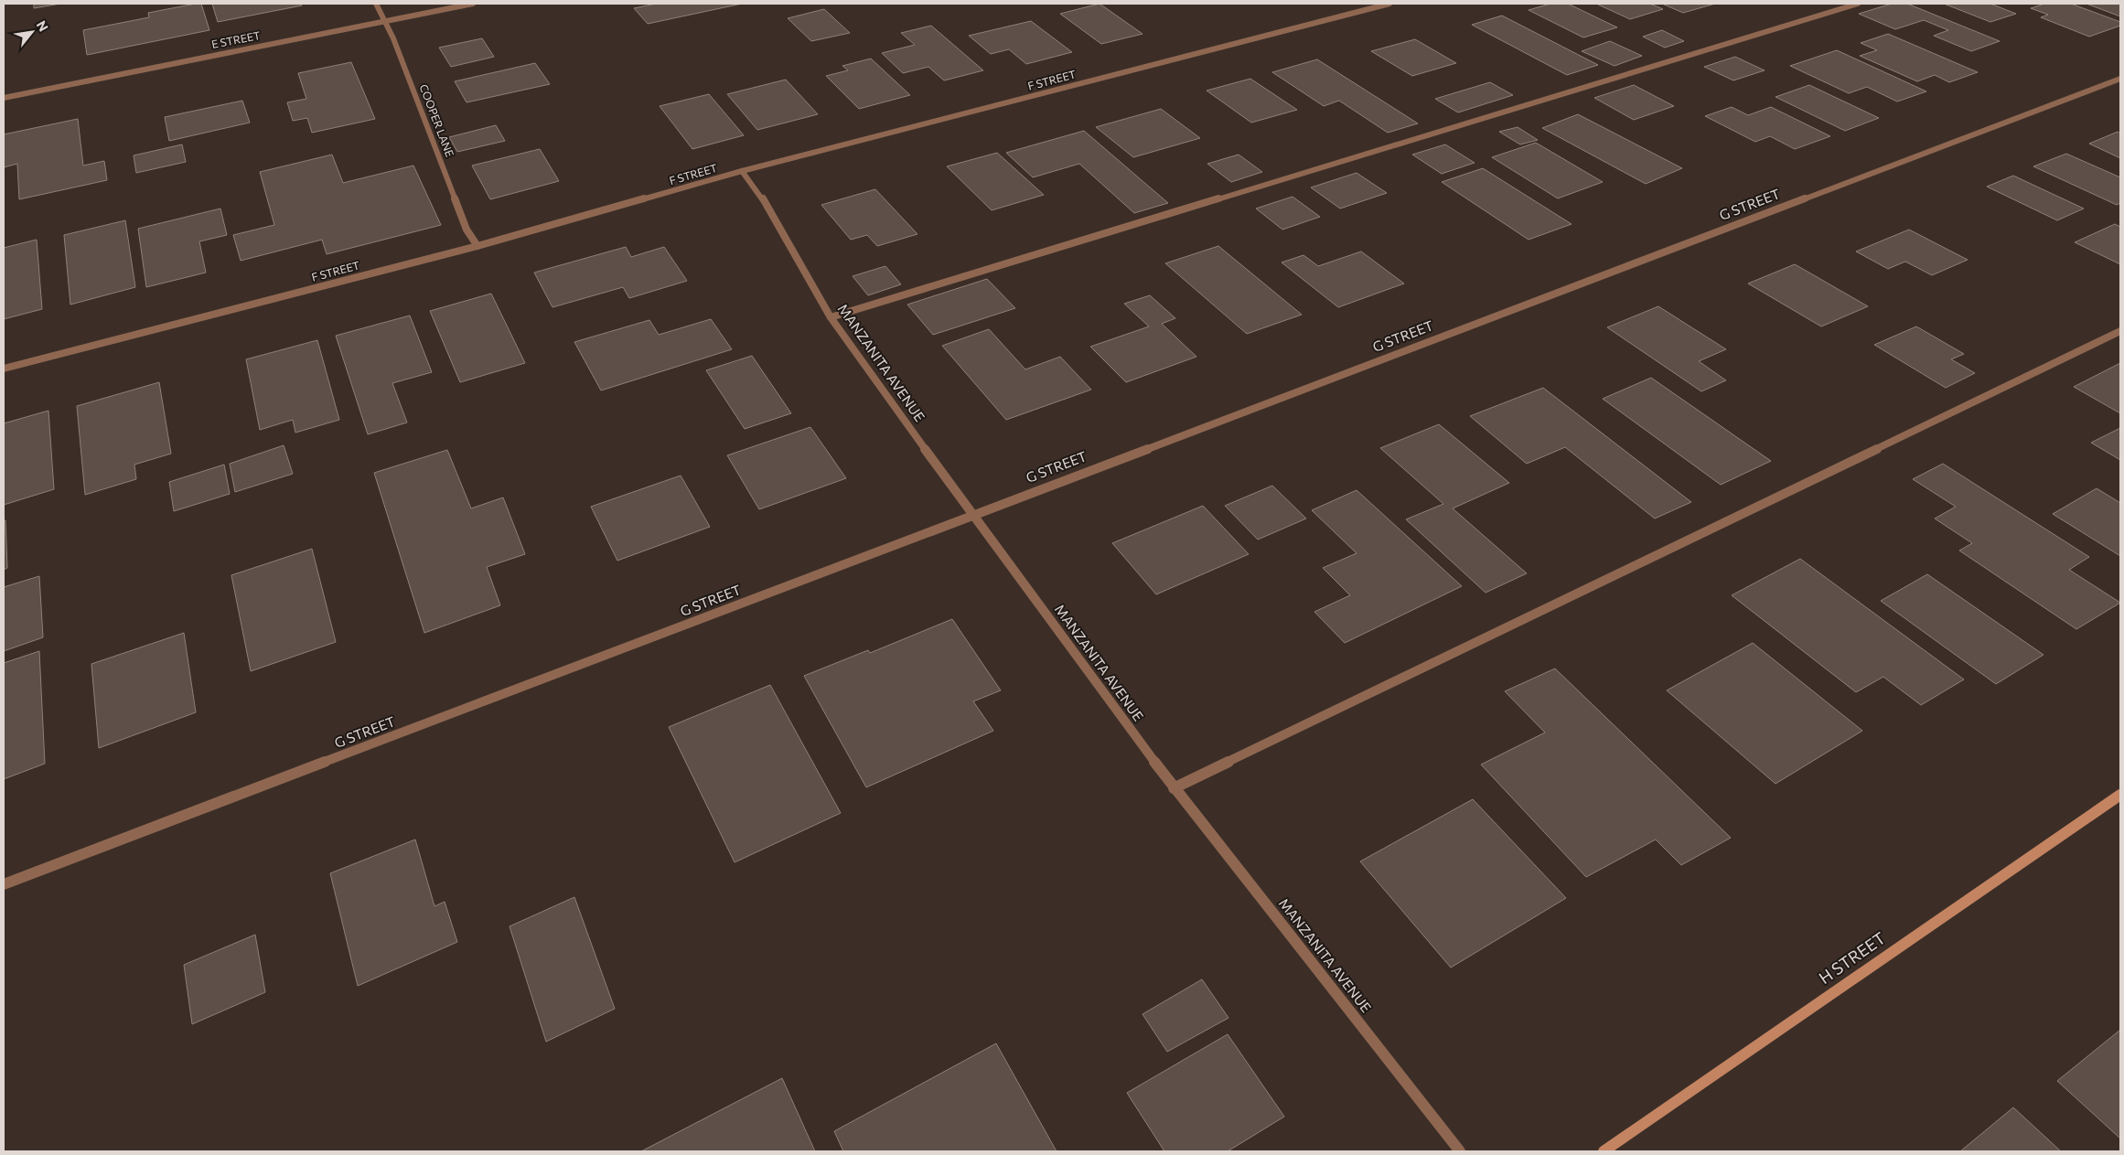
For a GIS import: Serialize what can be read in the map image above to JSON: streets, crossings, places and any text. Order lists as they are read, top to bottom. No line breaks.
{"streets":{"main road":["H STREET"],"street":["E STREET","F STREET","COOPER LANE","G STREET","MANZANITA AVENUE"]},"crossings":[["E STREET","COOPER LANE"],["F STREET","COOPER LANE"],["F STREET","MANZANITA AVENUE"],["G STREET","MANZANITA AVENUE"]],"north":"top right"}
